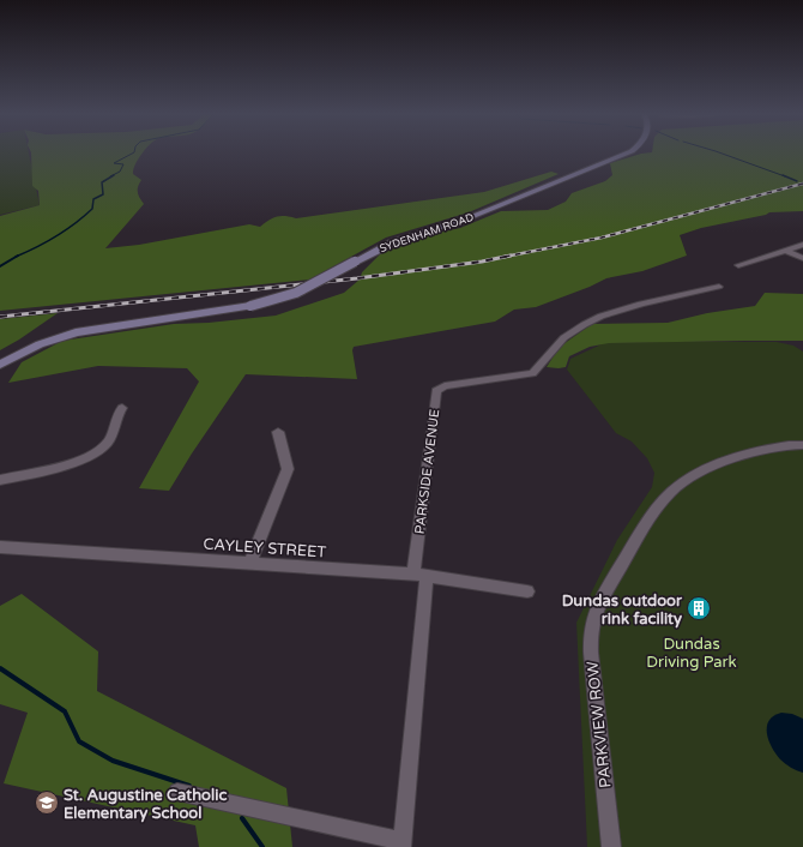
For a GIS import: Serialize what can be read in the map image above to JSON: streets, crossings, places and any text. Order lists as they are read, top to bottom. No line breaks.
{"streets":{"main road":["SYDENHAM ROAD"],"street":["PARKSIDE AVENUE","CAYLEY STREET","PARKVIEW ROW"]},"crossings":[["PARKSIDE AVENUE","CAYLEY STREET"]],"parks":["Dundas Driving Park"],"places":{"building":["Dundas outdoor rink facility"],"school or university":["St. Augustine Catholic Elementary School"]}}
